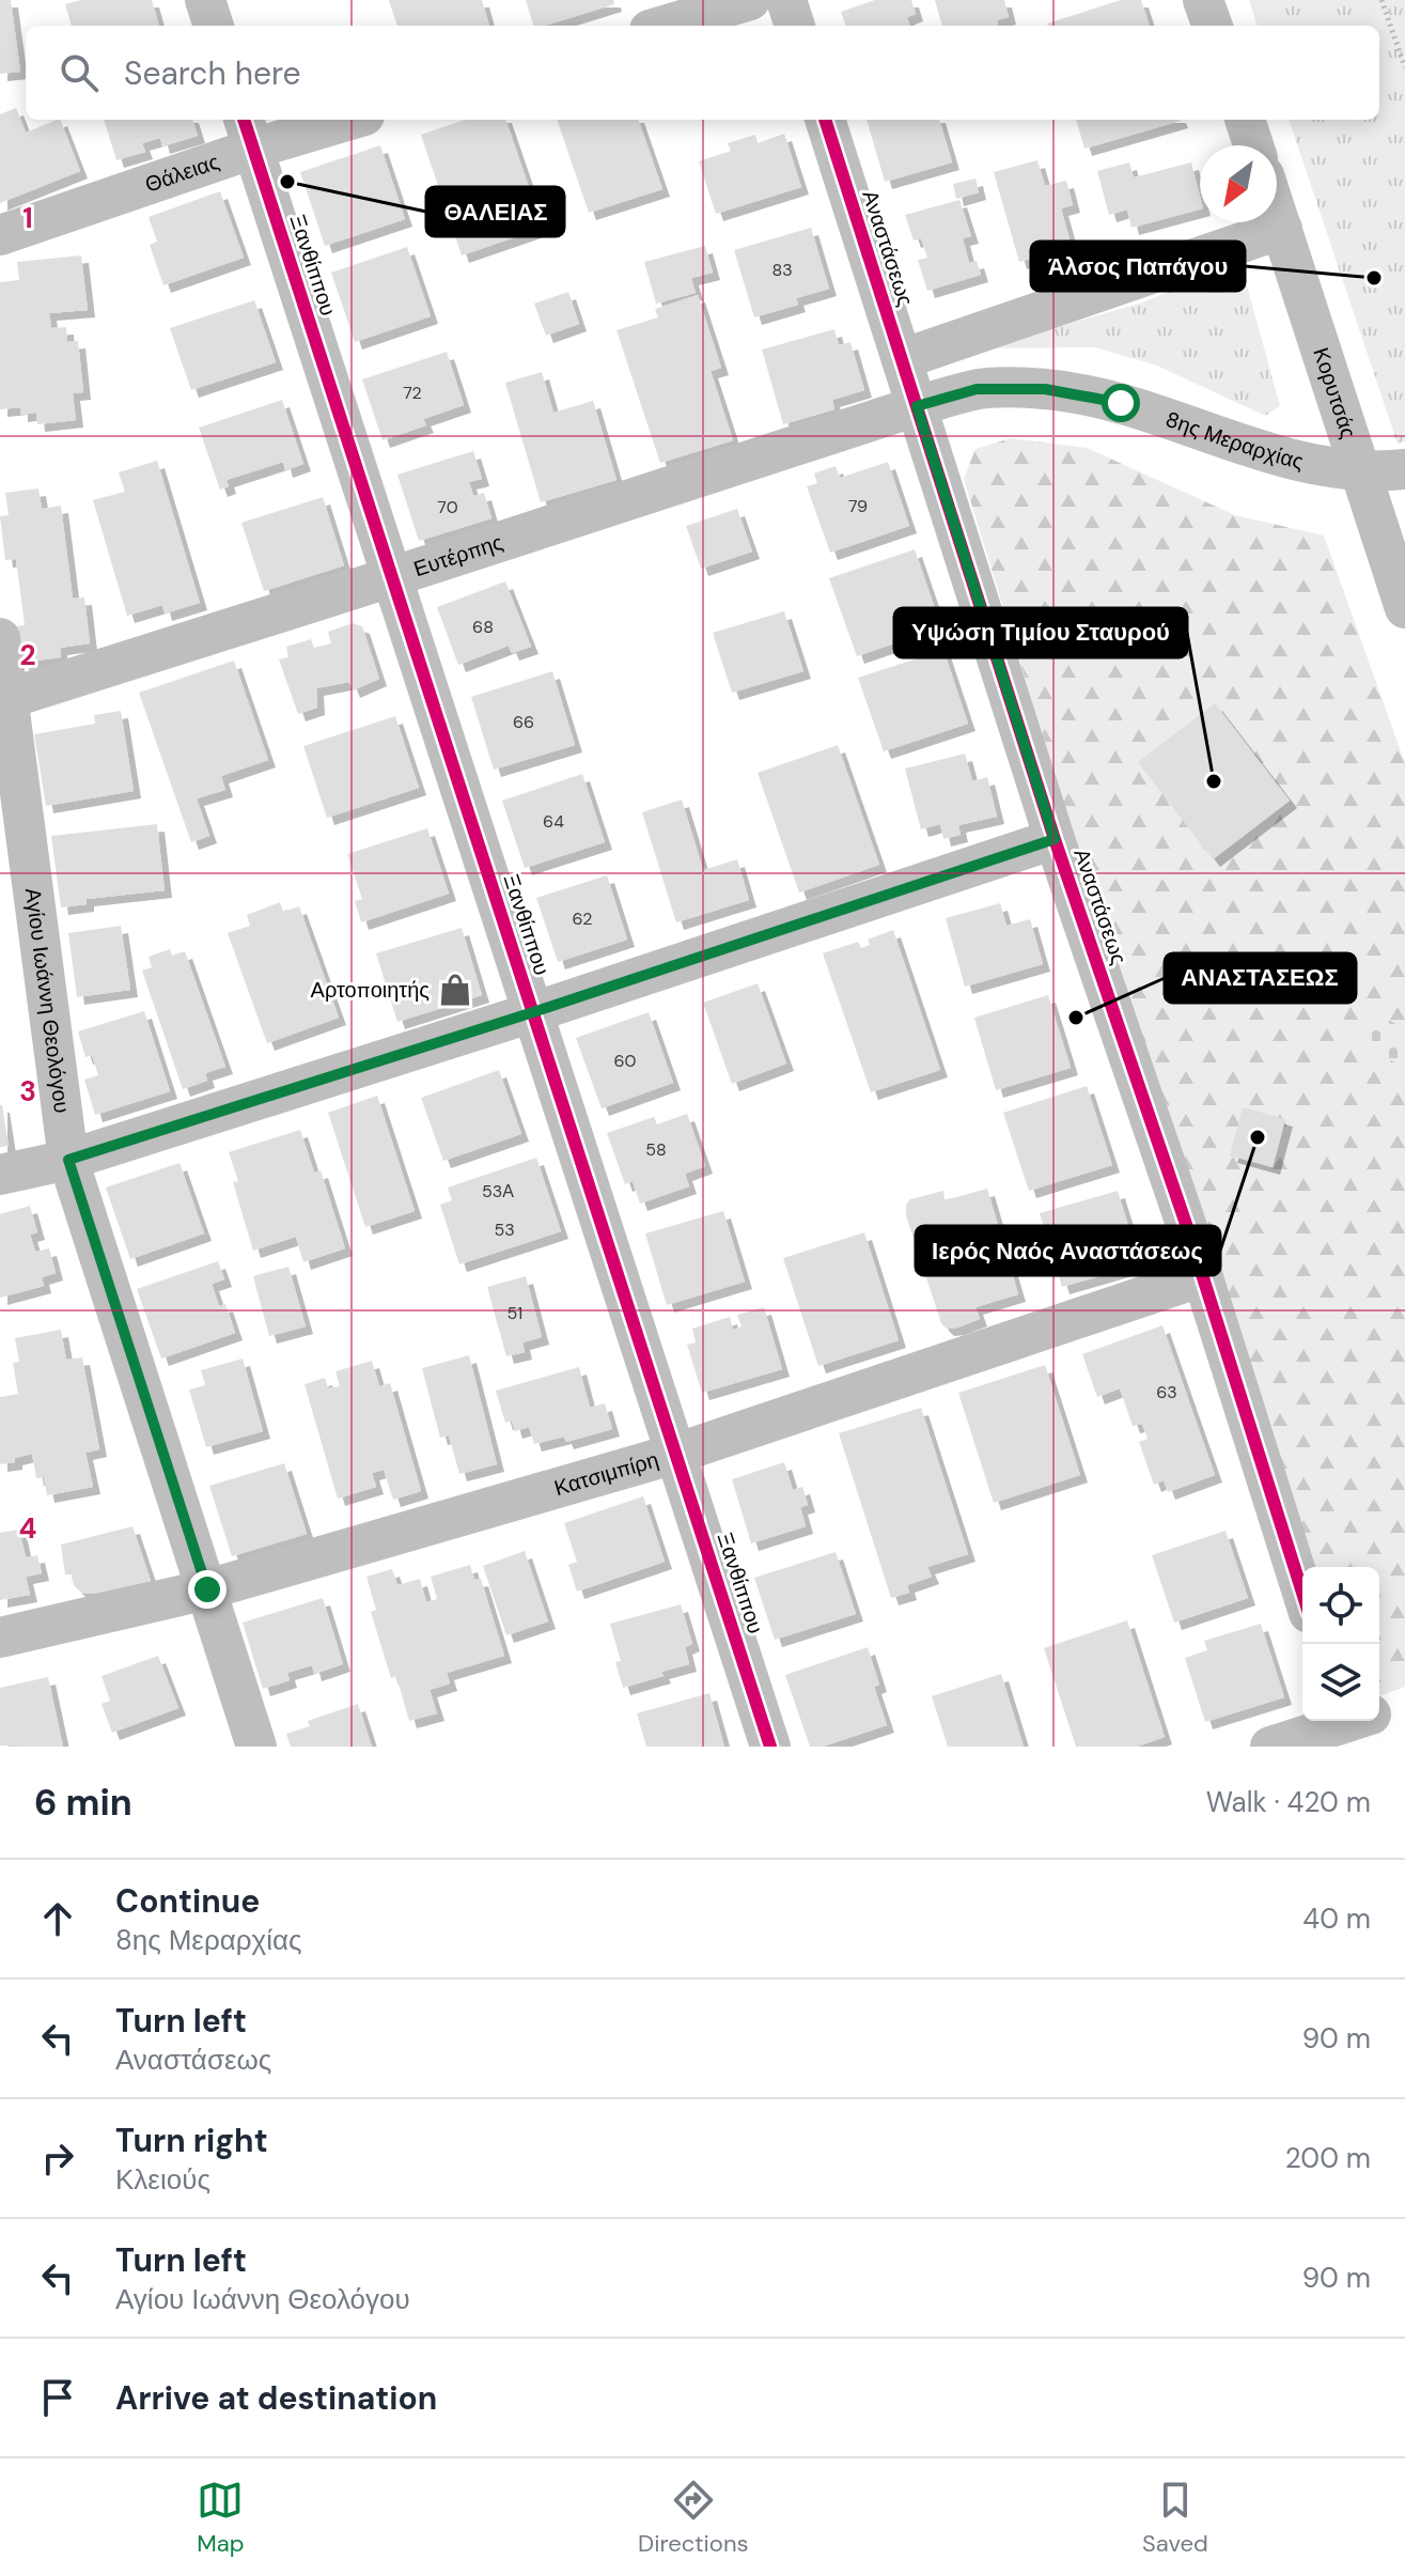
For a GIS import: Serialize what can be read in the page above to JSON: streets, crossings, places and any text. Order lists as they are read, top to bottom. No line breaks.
{"streets":{"street":["Θάλειας","Αναστάσεως","Ξανθίππου","Κορυτσάς","8ης Μεραρχίας","Ευτέρπης","Αγίου Ιωάννη Θεολόγου","Κατσιμπίρη"]},"crossings":[["Θάλειας","Ξανθίππου"],["Αναστάσεως","8ης Μεραρχίας"],["Αναστάσεως","Ευτέρπης"],["Αναστάσεως","Κατσιμπίρη"],["Ξανθίππου","Ευτέρπης"],["Ξανθίππου","Κατσιμπίρη"],["Κορυτσάς","8ης Μεραρχίας"],["8ης Μεραρχίας","Ευτέρπης"],["Ευτέρπης","Αγίου Ιωάννη Θεολόγου"],["Αγίου Ιωάννη Θεολόγου","Κατσιμπίρη"]],"places":{"other":["ΘΑΛΕΙΑΣ","Άλσος Παπάγου","Υψώση Τιμίου Σταυρού","ΑΝΑΣΤΑΣΕΩΣ","Ιερός Ναός Αναστάσεως"],"shop":["Αρτοποιητής"]},"house_numbers":["83","72","79","70","68","66","64","62","60","58","53Α","53","51","63"],"north":"bottom left","page":{"search":"Search here","heading":["6 min","Walk · 420 m"],"list":[["Continue","8ης Μεραρχίας","40 m"],["Turn left","Αναστάσεως","90 m"],["Turn right","Κλειούς","200 m"],["Turn left","Αγίου Ιωάννη Θεολόγου","90 m"],"Arrive at destination"],"nav":["Map","Directions","Saved"]},"grid":{"rows":["1","2","3","4"]}}
